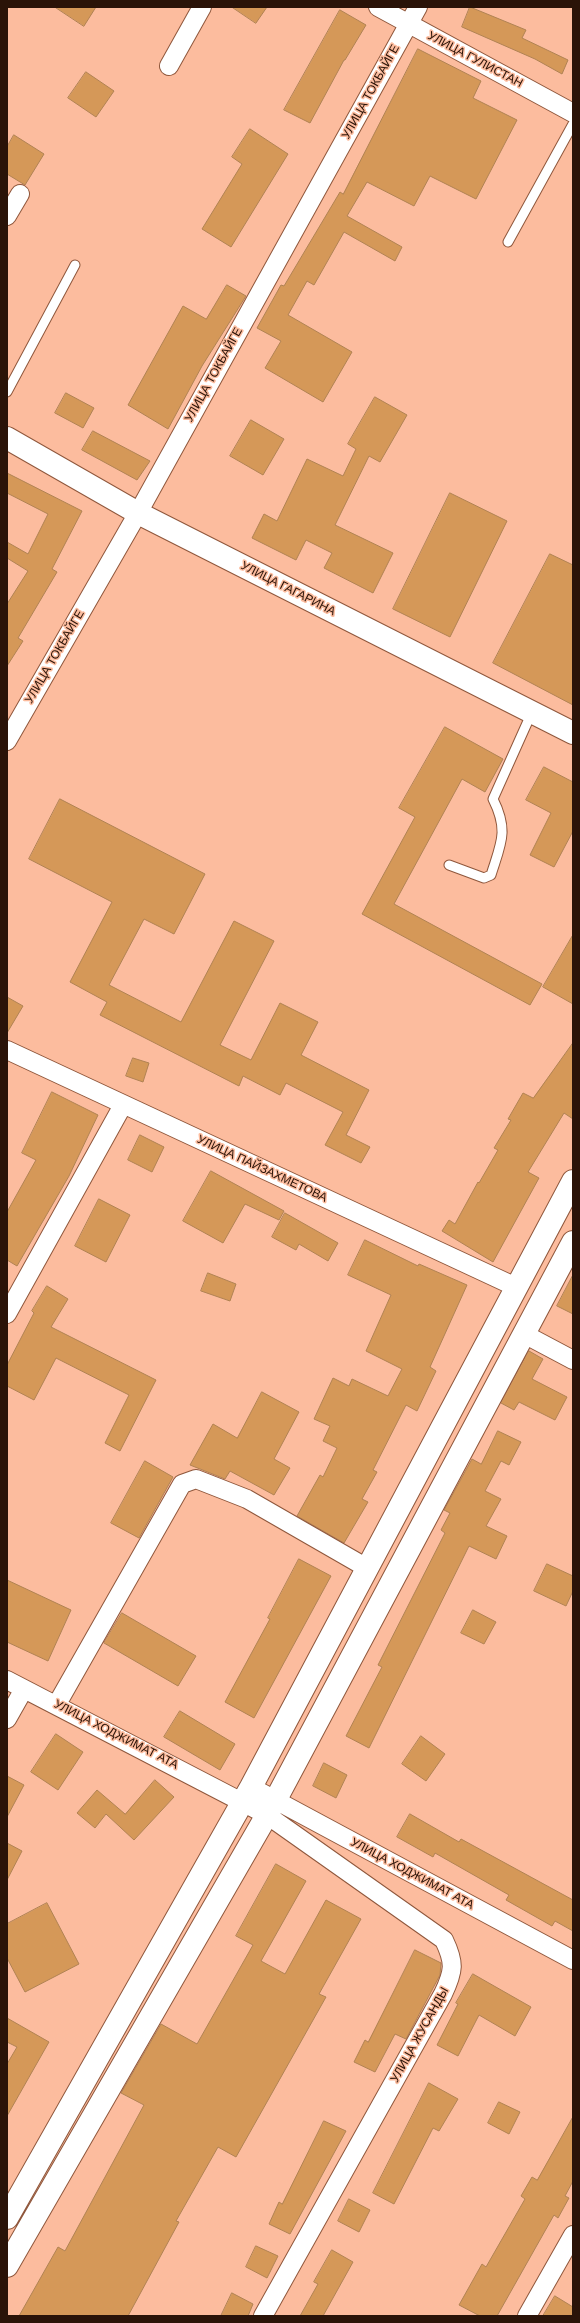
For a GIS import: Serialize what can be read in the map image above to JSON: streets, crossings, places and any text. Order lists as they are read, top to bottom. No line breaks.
{"streets":{"main road":["УЛИЦА ГАГАРИНА"],"street":["УЛИЦА ГУЛИСТАН","УЛИЦА ТОКБАЙГЕ","УЛИЦА ПАЙЗАХМЕТОВА","УЛИЦА ХОДЖИМАТ АТА","УЛИЦА ЖУСАНДЫ"]},"crossings":[["УЛИЦА ГУЛИСТАН","УЛИЦА ТОКБАЙГЕ"],["УЛИЦА ТОКБАЙГЕ","УЛИЦА ГАГАРИНА"],["УЛИЦА ХОДЖИМАТ АТА","УЛИЦА ЖУСАНДЫ"]]}
